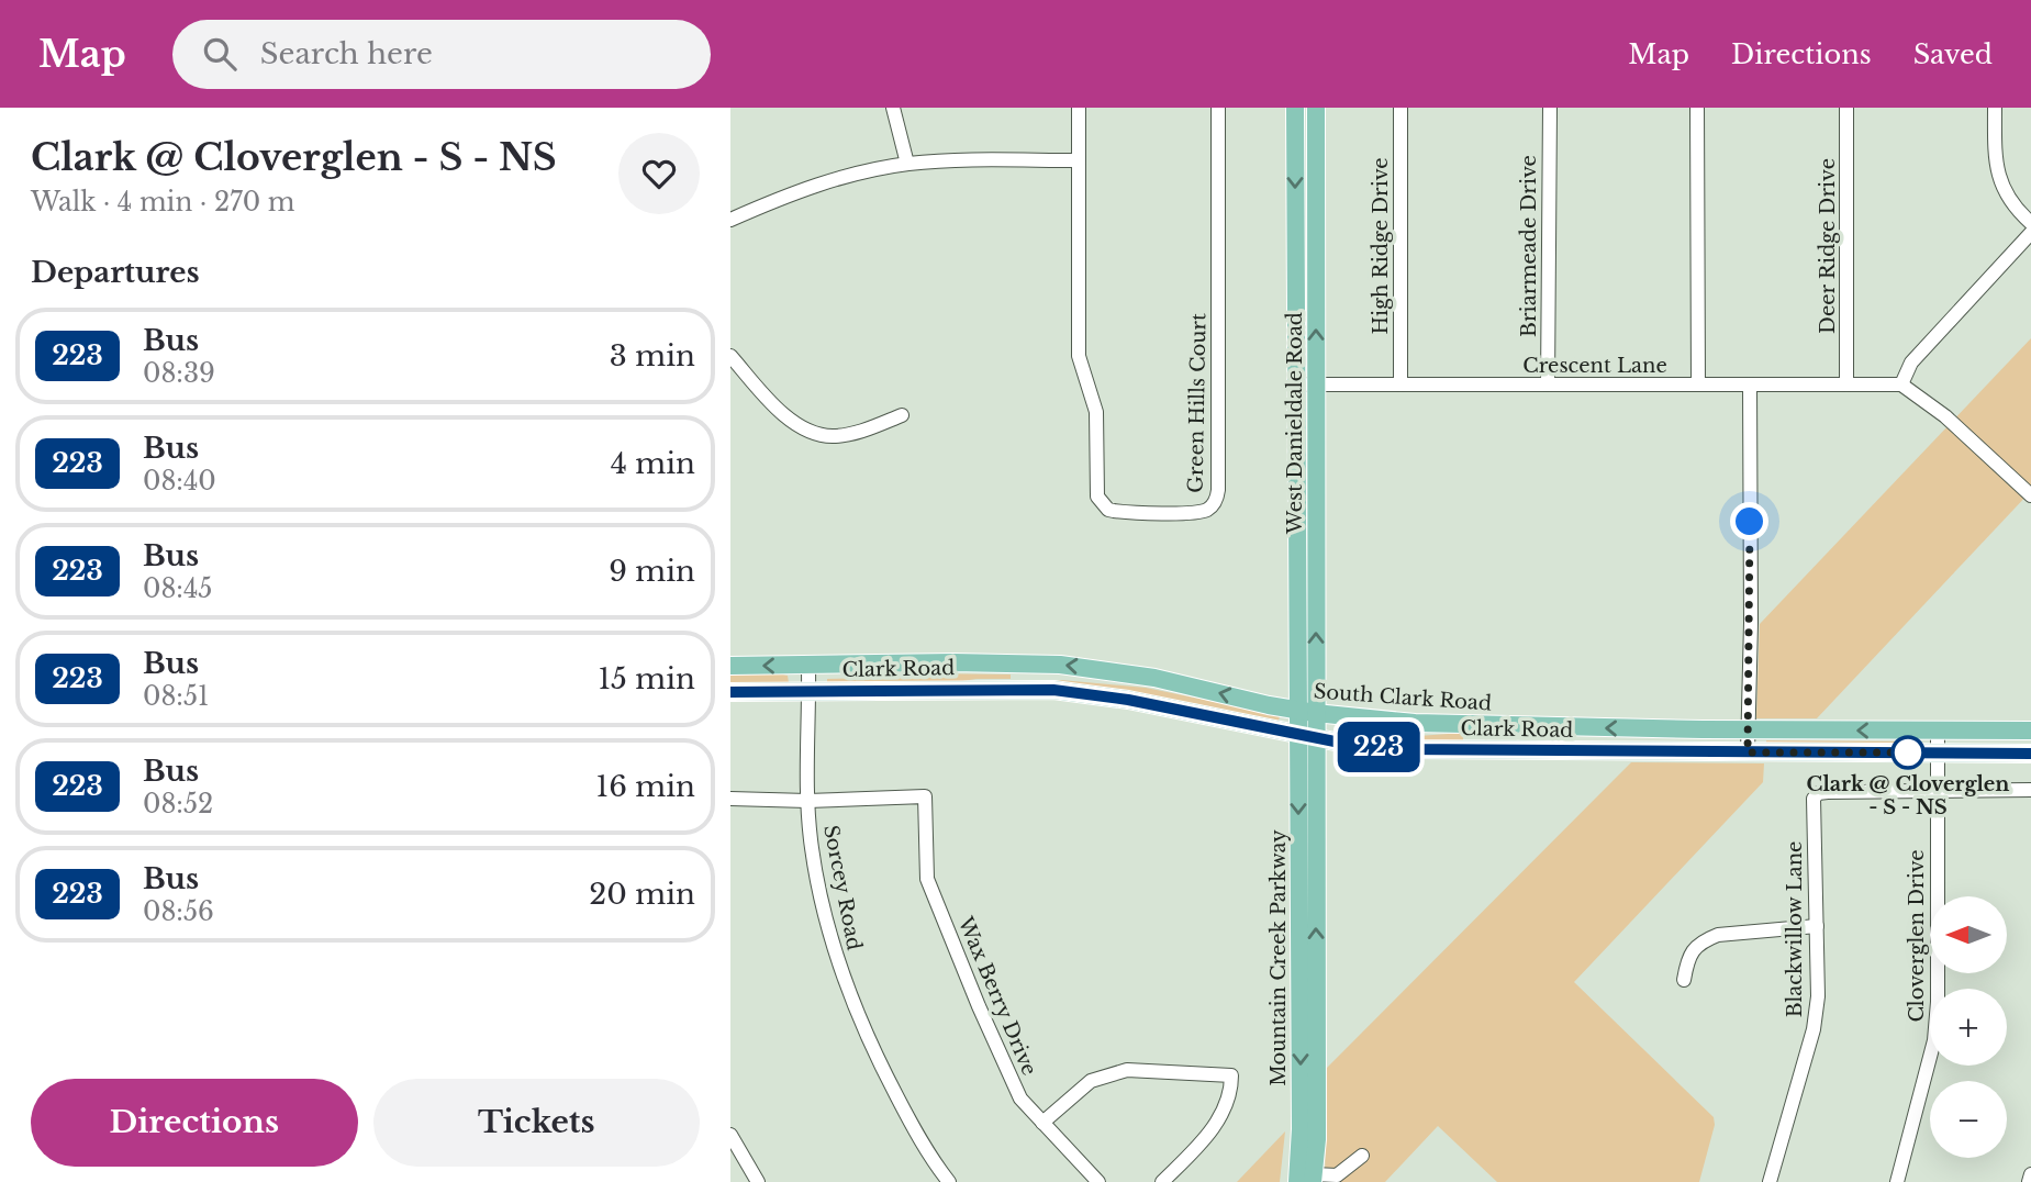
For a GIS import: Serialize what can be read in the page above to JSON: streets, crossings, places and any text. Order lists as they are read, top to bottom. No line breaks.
{"streets":{"main road":["West Danieldale Road","Clark Road","South Clark Road","Mountain Creek Parkway"],"street":["High Ridge Drive","Briarmeade Drive","Deer Ridge Drive","Crescent Lane","Green Hills Court","Sorcey Road","Blackwillow Lane","Cloverglen Drive","Wax Berry Drive"]},"crossings":[["High Ridge Drive","Crescent Lane"],["Briarmeade Drive","Crescent Lane"],["Deer Ridge Drive","Crescent Lane"],["Crescent Lane","West Danieldale Road"],["West Danieldale Road","Clark Road"],["West Danieldale Road","South Clark Road"],["West Danieldale Road","Mountain Creek Parkway"],["Clark Road","Sorcey Road"],["Clark Road","Cloverglen Drive"],["Clark Road","Mountain Creek Parkway"],["South Clark Road","Sorcey Road"],["South Clark Road","Cloverglen Drive"],["Sorcey Road","Wax Berry Drive"],["Blackwillow Lane","Cloverglen Drive"]],"one_way":["South Clark Road"],"places":["Clark @ Cloverglen - S - NS"],"lines":["bus line 223"],"north":"left","page":{"header":"Map","search":"Search here","nav":["Map","Directions","Saved"],"heading":[["Clark @ Cloverglen - S - NS","Walk · 4 min · 270 m"],"Departures"],"on_map":"223","list":[{"mark":"223","name":"Bus","note":"08:39","value":"3 min"},{"mark":"223","name":"Bus","note":"08:40","value":"4 min"},{"mark":"223","name":"Bus","note":"08:45","value":"9 min"},{"mark":"223","name":"Bus","note":"08:51","value":"15 min"},{"mark":"223","name":"Bus","note":"08:52","value":"16 min"},{"mark":"223","name":"Bus","note":"08:56","value":"20 min"}],"map_buttons":["+","−"],"buttons":["Directions","Tickets"]}}
